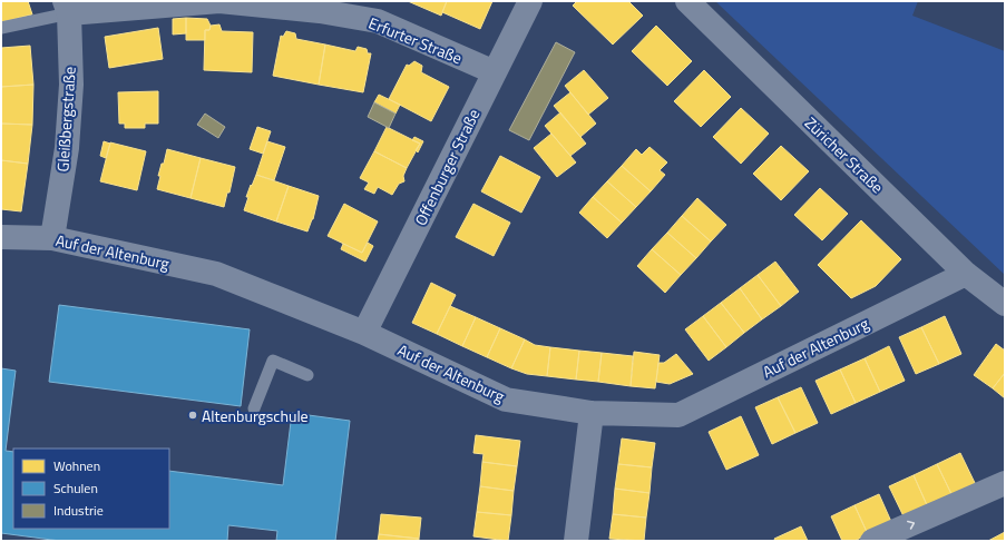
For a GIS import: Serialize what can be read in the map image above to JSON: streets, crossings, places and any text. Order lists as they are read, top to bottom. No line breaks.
{"streets":{"street":["Erfurter Straße","Gleißbergstraße","Züricher Straße","Offenburger Straße","Auf der Altenburg"]},"crossings":[["Erfurter Straße","Gleißbergstraße"],["Erfurter Straße","Offenburger Straße"],["Gleißbergstraße","Auf der Altenburg"],["Züricher Straße","Auf der Altenburg"],["Offenburger Straße","Auf der Altenburg"]],"places":["Altenburgschule"],"legend":["Wohnen","Schulen","Industrie"]}
